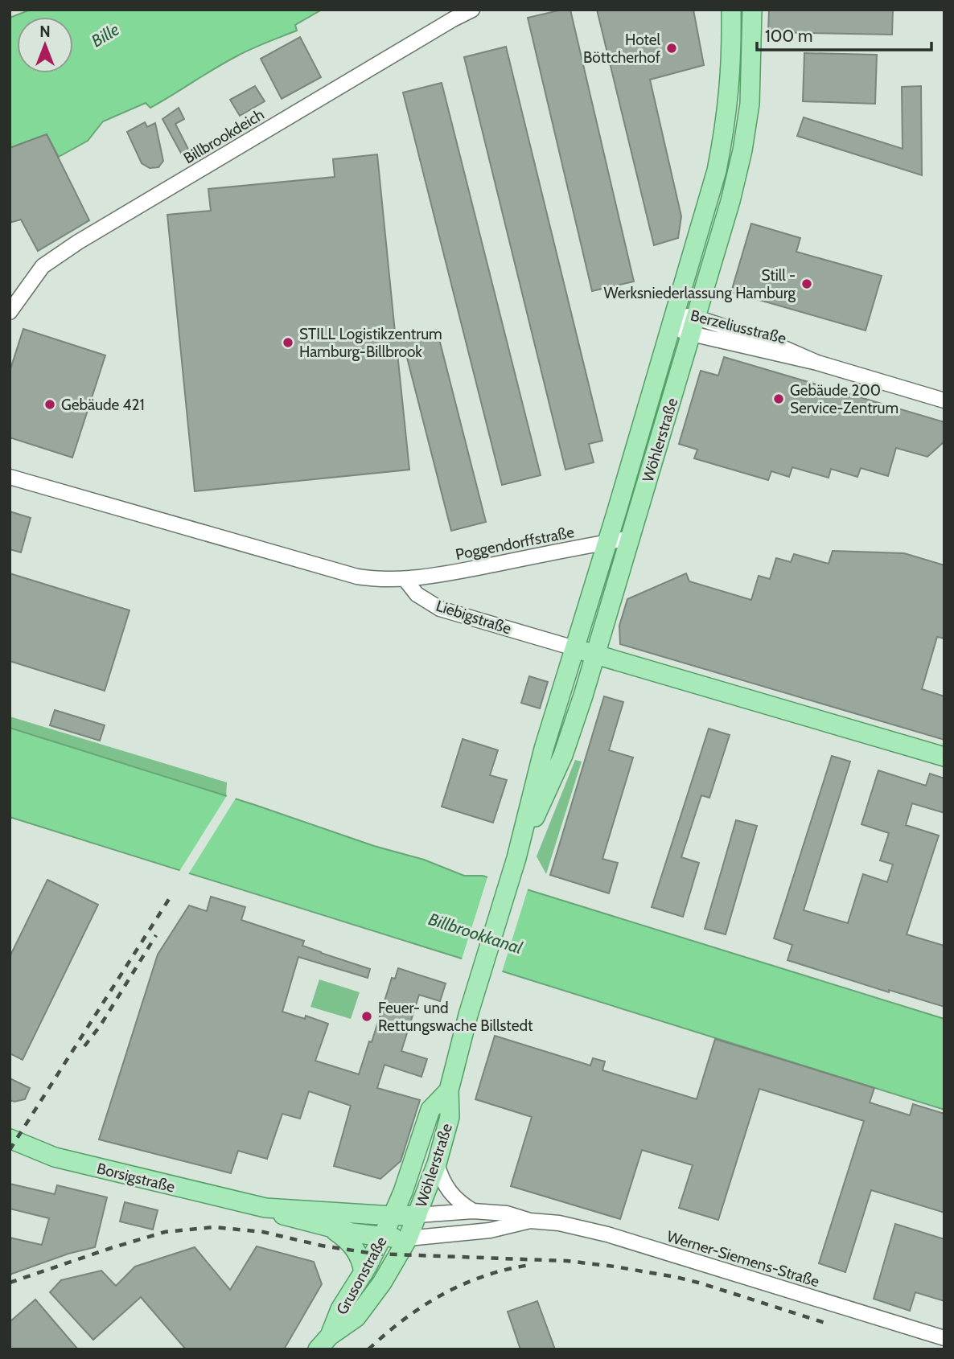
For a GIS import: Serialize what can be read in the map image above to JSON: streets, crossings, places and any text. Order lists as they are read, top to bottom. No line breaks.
{"streets":{"main road":["Wöhlerstraße","Liebigstraße","Borsigstraße","Grusonstraße"],"street":["Billbrookdeich","Berzeliusstraße","Poggendorffstraße","Werner-Siemens-Straße"]},"crossings":[["Berzeliusstraße","Wöhlerstraße"],["Wöhlerstraße","Poggendorffstraße"],["Wöhlerstraße","Liebigstraße"],["Wöhlerstraße","Borsigstraße"],["Wöhlerstraße","Werner-Siemens-Straße"],["Wöhlerstraße","Grusonstraße"],["Poggendorffstraße","Liebigstraße"],["Borsigstraße","Werner-Siemens-Straße"],["Borsigstraße","Grusonstraße"],["Werner-Siemens-Straße","Grusonstraße"]],"water":["Bille","Billbrookkanal"],"places":["Hotel Böttcherhof","Still - Werksniederlassung Hamburg","STILL Logistikzentrum Hamburg-Billbrook","Gebäude 200 Service-Zentrum","Gebäude 421","Feuer- und Rettungswache Billstedt"],"scale_bar":"100 m","north":"top"}
